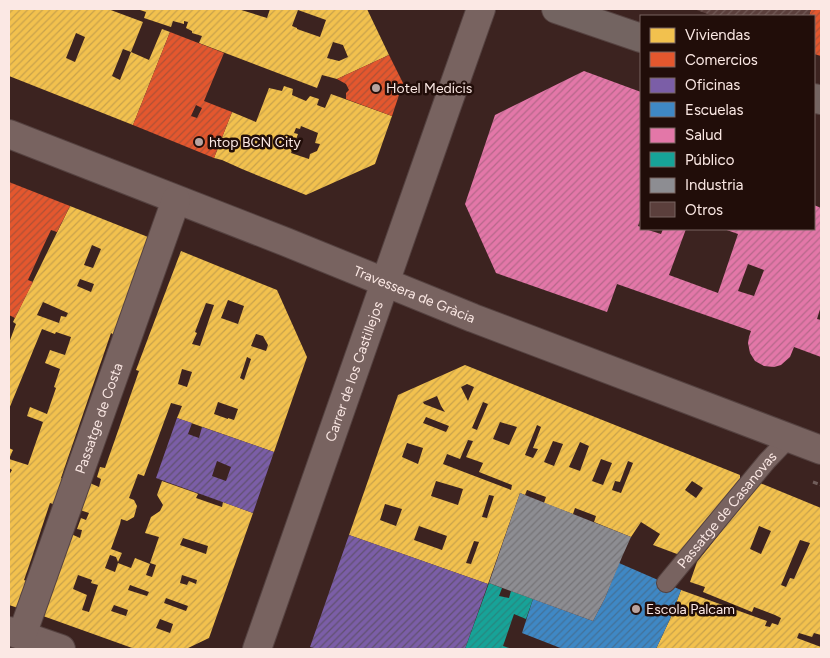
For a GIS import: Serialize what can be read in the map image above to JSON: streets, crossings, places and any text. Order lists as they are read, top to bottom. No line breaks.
{"streets":{"street":["Travessera de Gràcia","Carrer de los Castillejos","Passatge de Costa"],"lane":["Passatge de Casanovas"]},"crossings":[["Travessera de Gràcia","Carrer de los Castillejos"],["Travessera de Gràcia","Passatge de Costa"],["Travessera de Gràcia","Passatge de Casanovas"]],"places":["Hotel Medicis","htop BCN City","Escola Palcam"],"legend":["Viviendas","Comercios","Oficinas","Escuelas","Salud","Público","Industria","Otros"]}
